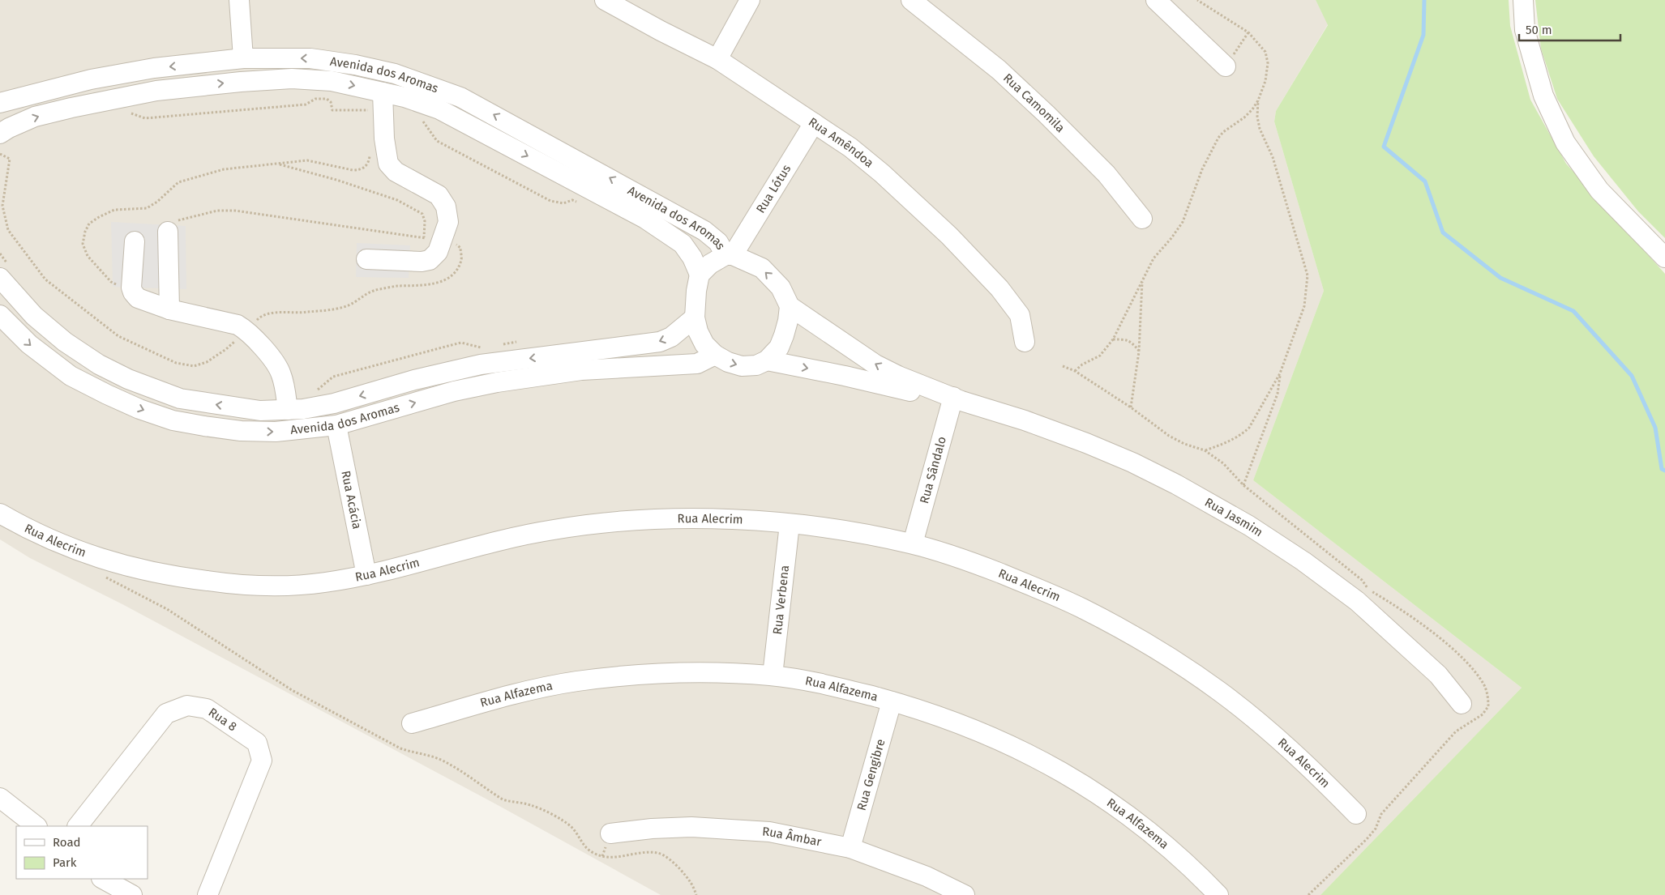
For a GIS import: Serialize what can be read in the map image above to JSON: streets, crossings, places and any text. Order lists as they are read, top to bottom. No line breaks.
{"streets":{"street":["Avenida dos Aromas","Rua Camomila","Rua Amêndoa","Rua Lótus","Rua Sândalo","Rua Acácia","Rua Jasmim","Rua Alecrim","Rua Verbena","Rua Alfazema","Rua 8","Rua Gengibre","Rua Âmbar"]},"crossings":[["Avenida dos Aromas","Rua Lótus"],["Avenida dos Aromas","Rua Acácia"],["Rua Amêndoa","Rua Lótus"],["Rua Sândalo","Rua Jasmim"],["Rua Sândalo","Rua Alecrim"],["Rua Acácia","Rua Alecrim"],["Rua Alecrim","Rua Verbena"],["Rua Verbena","Rua Alfazema"],["Rua Alfazema","Rua Gengibre"],["Rua Gengibre","Rua Âmbar"]],"legend":["Road","Park"],"scale_bar":"50 m"}
